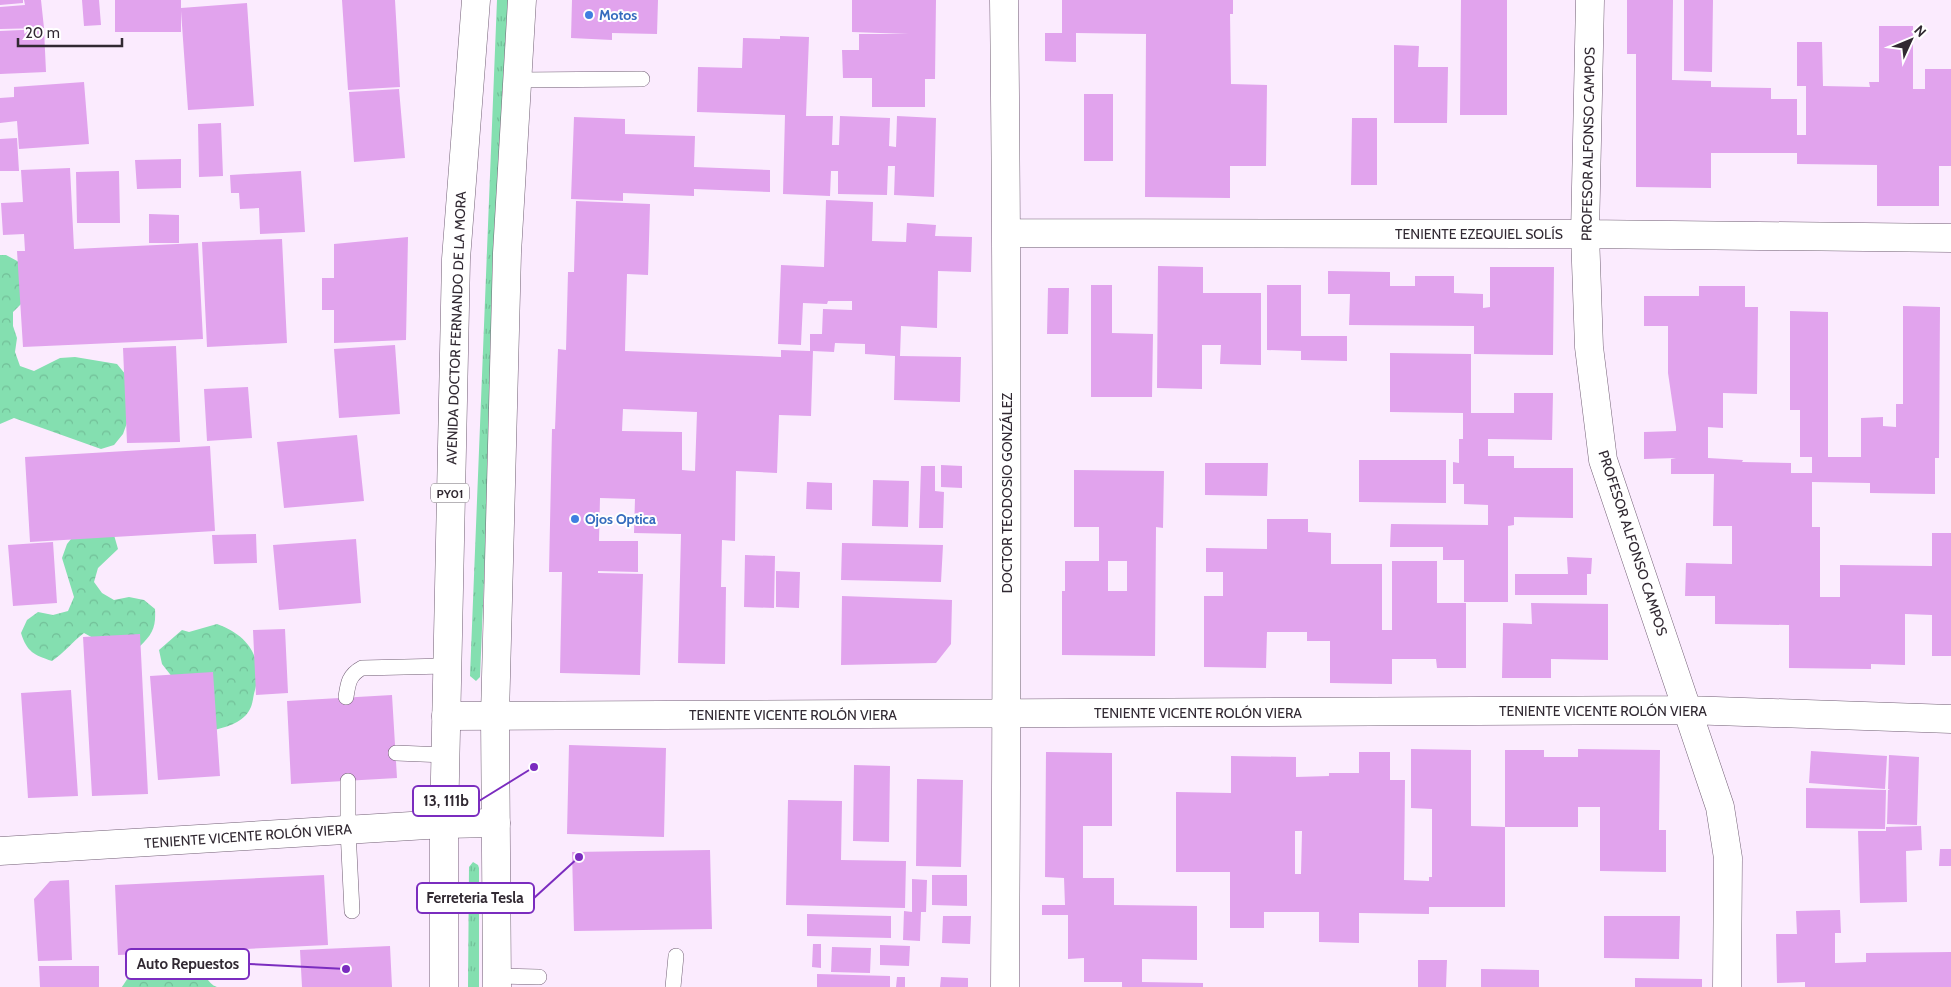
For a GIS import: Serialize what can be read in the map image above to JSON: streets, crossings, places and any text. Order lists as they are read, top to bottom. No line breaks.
{"streets":{"main road":["PROFESOR ALFONSO CAMPOS","TENIENTE EZEQUIEL SOLÍS","AVENIDA DOCTOR FERNANDO DE LA MORA","PY01","DOCTOR TEODOSIO GONZÁLEZ","TENIENTE VICENTE ROLÓN VIERA"]},"crossings":[["PROFESOR ALFONSO CAMPOS","TENIENTE EZEQUIEL SOLÍS"],["PROFESOR ALFONSO CAMPOS","TENIENTE VICENTE ROLÓN VIERA"],["TENIENTE EZEQUIEL SOLÍS","DOCTOR TEODOSIO GONZÁLEZ"],["AVENIDA DOCTOR FERNANDO DE LA MORA","TENIENTE VICENTE ROLÓN VIERA"],["DOCTOR TEODOSIO GONZÁLEZ","TENIENTE VICENTE ROLÓN VIERA"]],"places":["Motos","Ojos Optica","13, 111b","Ferreteria Tesla","Auto Repuestos"],"scale_bar":"20 m","north":"top right"}
